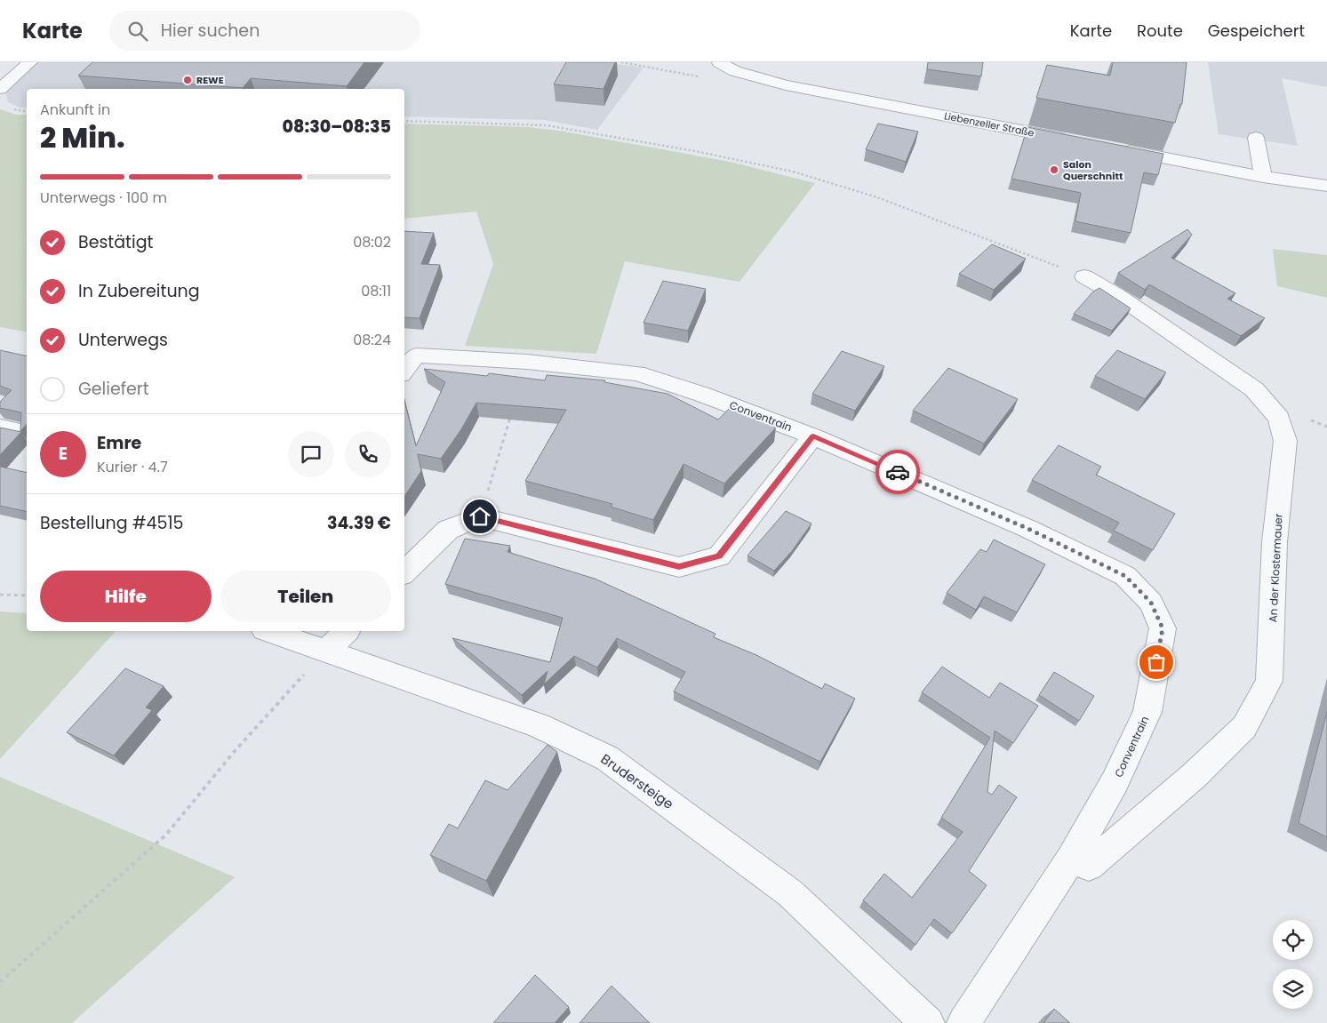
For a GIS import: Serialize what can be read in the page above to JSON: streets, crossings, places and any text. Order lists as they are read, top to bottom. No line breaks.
{"streets":{"street":["Liebenzeller Straße","Conventrain","An der Klostermauer","Brudersteige"]},"crossings":[["Conventrain","An der Klostermauer"]],"places":["REWE","Salon Querschnitt"],"page":{"header":"Karte","search":"Hier suchen","nav":["Karte","Route","Gespeichert"],"heading":["2 Min.","Ankunft in","08:30–08:35"],"panel":["Emre","Kurier · 4.7","Bestellung #4515","34.39 €"],"bar":"Unterwegs · 100 m","list":[["Bestätigt","08:02"],["In Zubereitung","08:11"],["Unterwegs","08:24"],"Geliefert"],"round":"E","buttons":["Hilfe","Teilen"]}}
